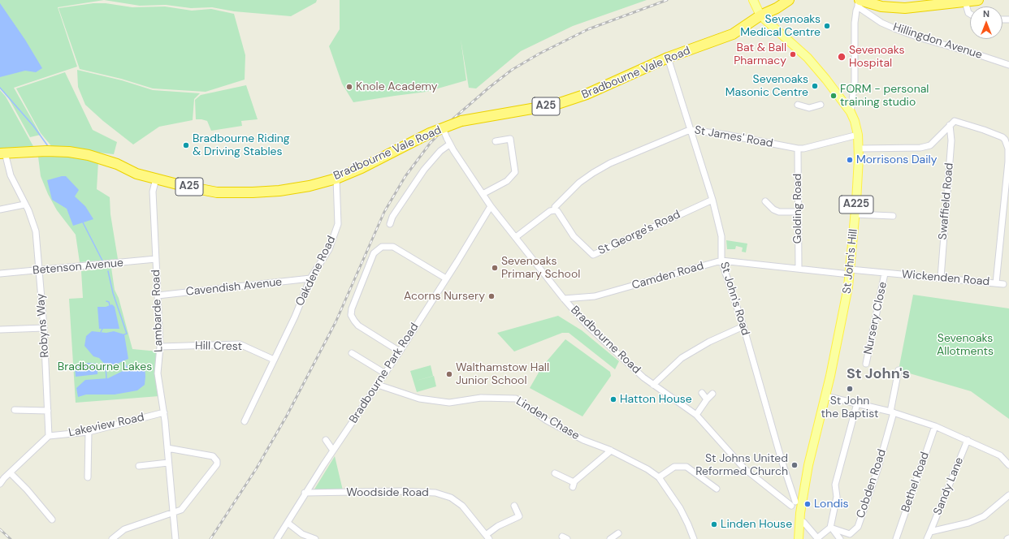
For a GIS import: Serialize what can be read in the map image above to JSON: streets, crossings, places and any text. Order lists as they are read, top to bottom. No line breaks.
{"streets":{"highway":["Bradbourne Vale Road","A25"],"main road":["A225","St John's Hill"],"street":["Hillingdon Avenue","St James' Road","Swaffield Road","Golding Road","St George's Road","Betenson Avenue","Oakdene Road","Camden Road","Wickenden Road","Cavendish Avenue","St John's Road","Lambarde Road","Nursery Close","Robyns Way","Bradbourne Road","Hill Crest","Bradbourne Park Road","Linden Chase","Lakeview Road","Bethel Road","Cobden Road","Sandy Lane","Woodside Road"]},"crossings":[["Bradbourne Vale Road","A25"],["Bradbourne Vale Road","A225"],["Bradbourne Vale Road","St John's Hill"],["Bradbourne Vale Road","Oakdene Road"],["Bradbourne Vale Road","St John's Road"],["Bradbourne Vale Road","Lambarde Road"],["Bradbourne Vale Road","Robyns Way"],["Bradbourne Vale Road","Bradbourne Road"],["A25","A225"],["A25","St John's Hill"],["St James' Road","Golding Road"],["St James' Road","St George's Road"],["St James' Road","St John's Hill"],["St James' Road","St John's Road"],["Swaffield Road","Wickenden Road"],["A225","St John's Hill"],["Golding Road","Camden Road"],["St George's Road","St John's Road"],["St John's Hill","Camden Road"],["St John's Hill","Wickenden Road"],["St John's Hill","St John's Road"],["St John's Hill","Bradbourne Road"],["Betenson Avenue","Lambarde Road"],["Betenson Avenue","Robyns Way"],["Oakdene Road","Cavendish Avenue"],["Oakdene Road","Hill Crest"],["Camden Road","Wickenden Road"],["Camden Road","St John's Road"],["Camden Road","Bradbourne Road"],["Wickenden Road","Nursery Close"],["Cavendish Avenue","Lambarde Road"],["St John's Road","Bradbourne Road"],["Lambarde Road","Hill Crest"],["Lambarde Road","Lakeview Road"],["Robyns Way","Lakeview Road"],["Bradbourne Road","Bradbourne Park Road"],["Bradbourne Park Road","Linden Chase"],["Bradbourne Park Road","Woodside Road"]],"districts":["St John's"],"parks":["Sevenoaks Allotments","Bradbourne Lakes"],"places":["Sevenoaks Medical Centre","Bat & Ball Pharmacy","Sevenoaks Hospital","Sevenoaks Masonic Centre","Knole Academy","FORM - personal training studio","Bradbourne Riding & Driving Stables","Morrisons Daily","Sevenoaks Primary School","Acorns Nursery","Walthamstow Hall Junior School","St John the Baptist","Hatton House","St Johns United Reformed Church","Londis","Linden House"],"north":"top"}
